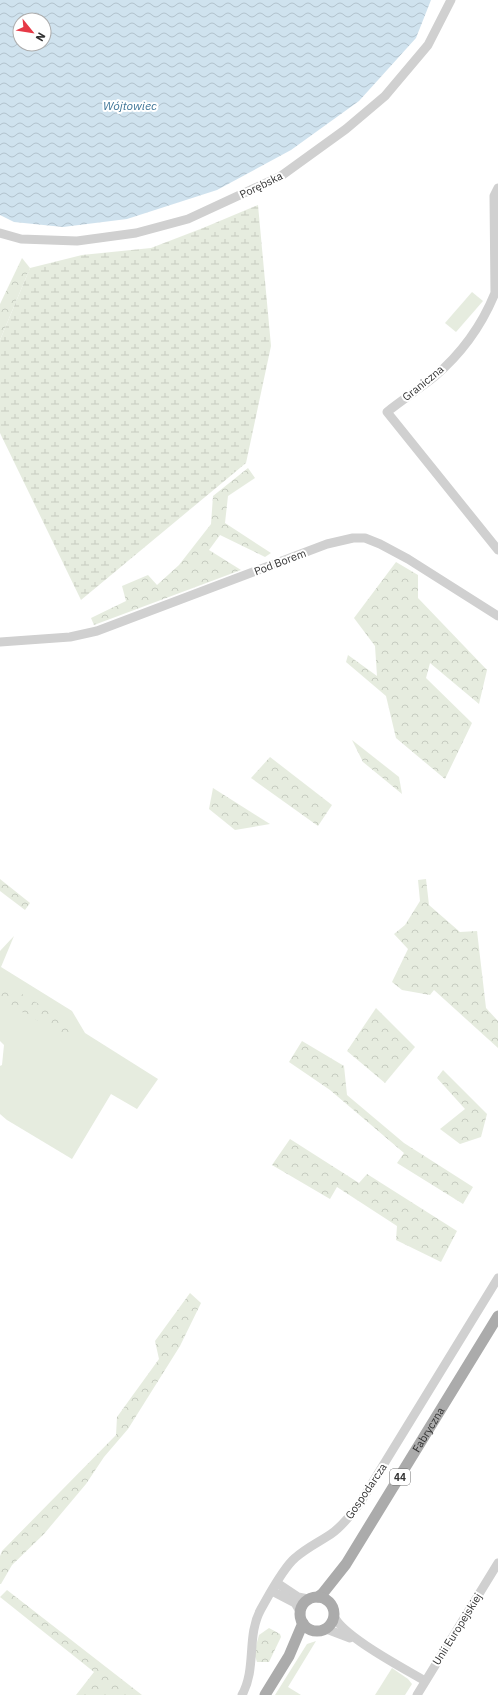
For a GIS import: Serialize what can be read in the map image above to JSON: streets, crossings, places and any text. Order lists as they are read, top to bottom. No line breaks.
{"streets":{"main road":["Fabryczna","44"],"street":["Porębska","Graniczna","Pod Borem","Gospodarcza","Unii Europejskiej"]},"crossings":[["Fabryczna","44"]],"water":["Wójtowiec"],"north":"bottom right"}
